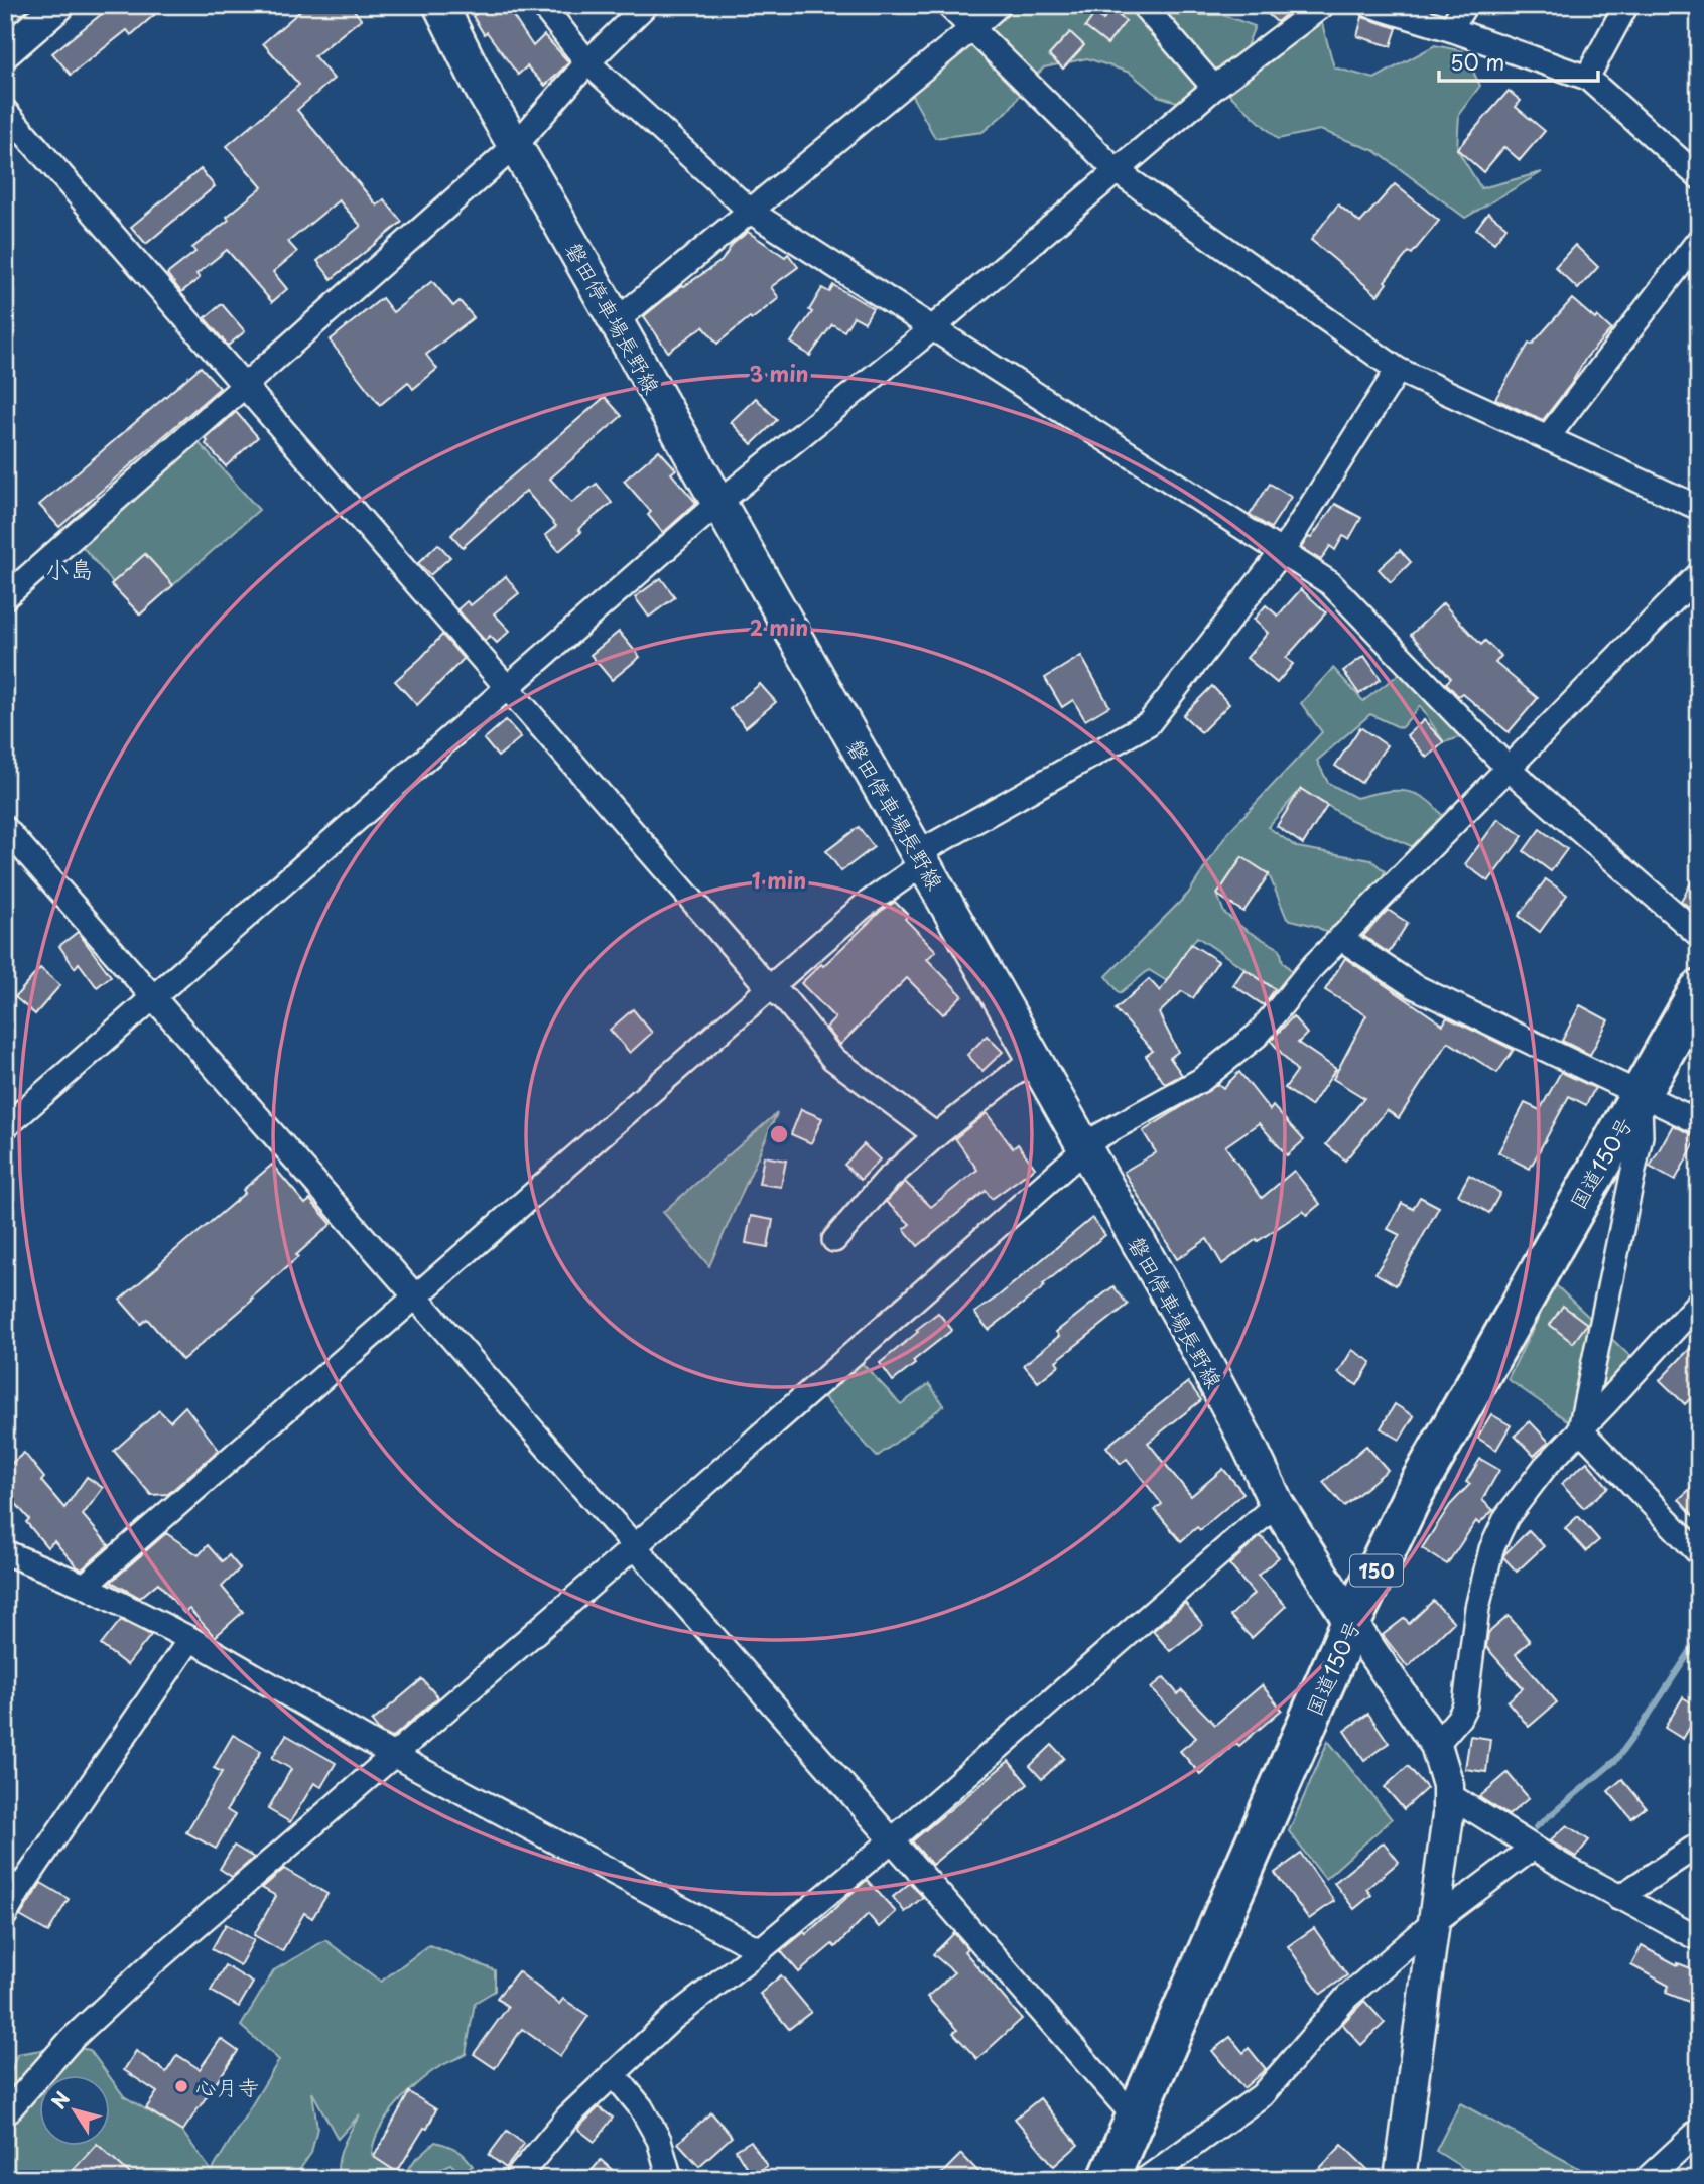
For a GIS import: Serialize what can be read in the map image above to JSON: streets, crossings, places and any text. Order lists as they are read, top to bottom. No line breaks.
{"streets":{"highway":["国道150号","150"],"main road":["磐田停車場長野線"]},"crossings":[["磐田停車場長野線","国道150号"]],"districts":["小島"],"places":["心月寺"],"scale_bar":"50 m","north":"top left","rings":["3 min","2 min","1 min"]}
